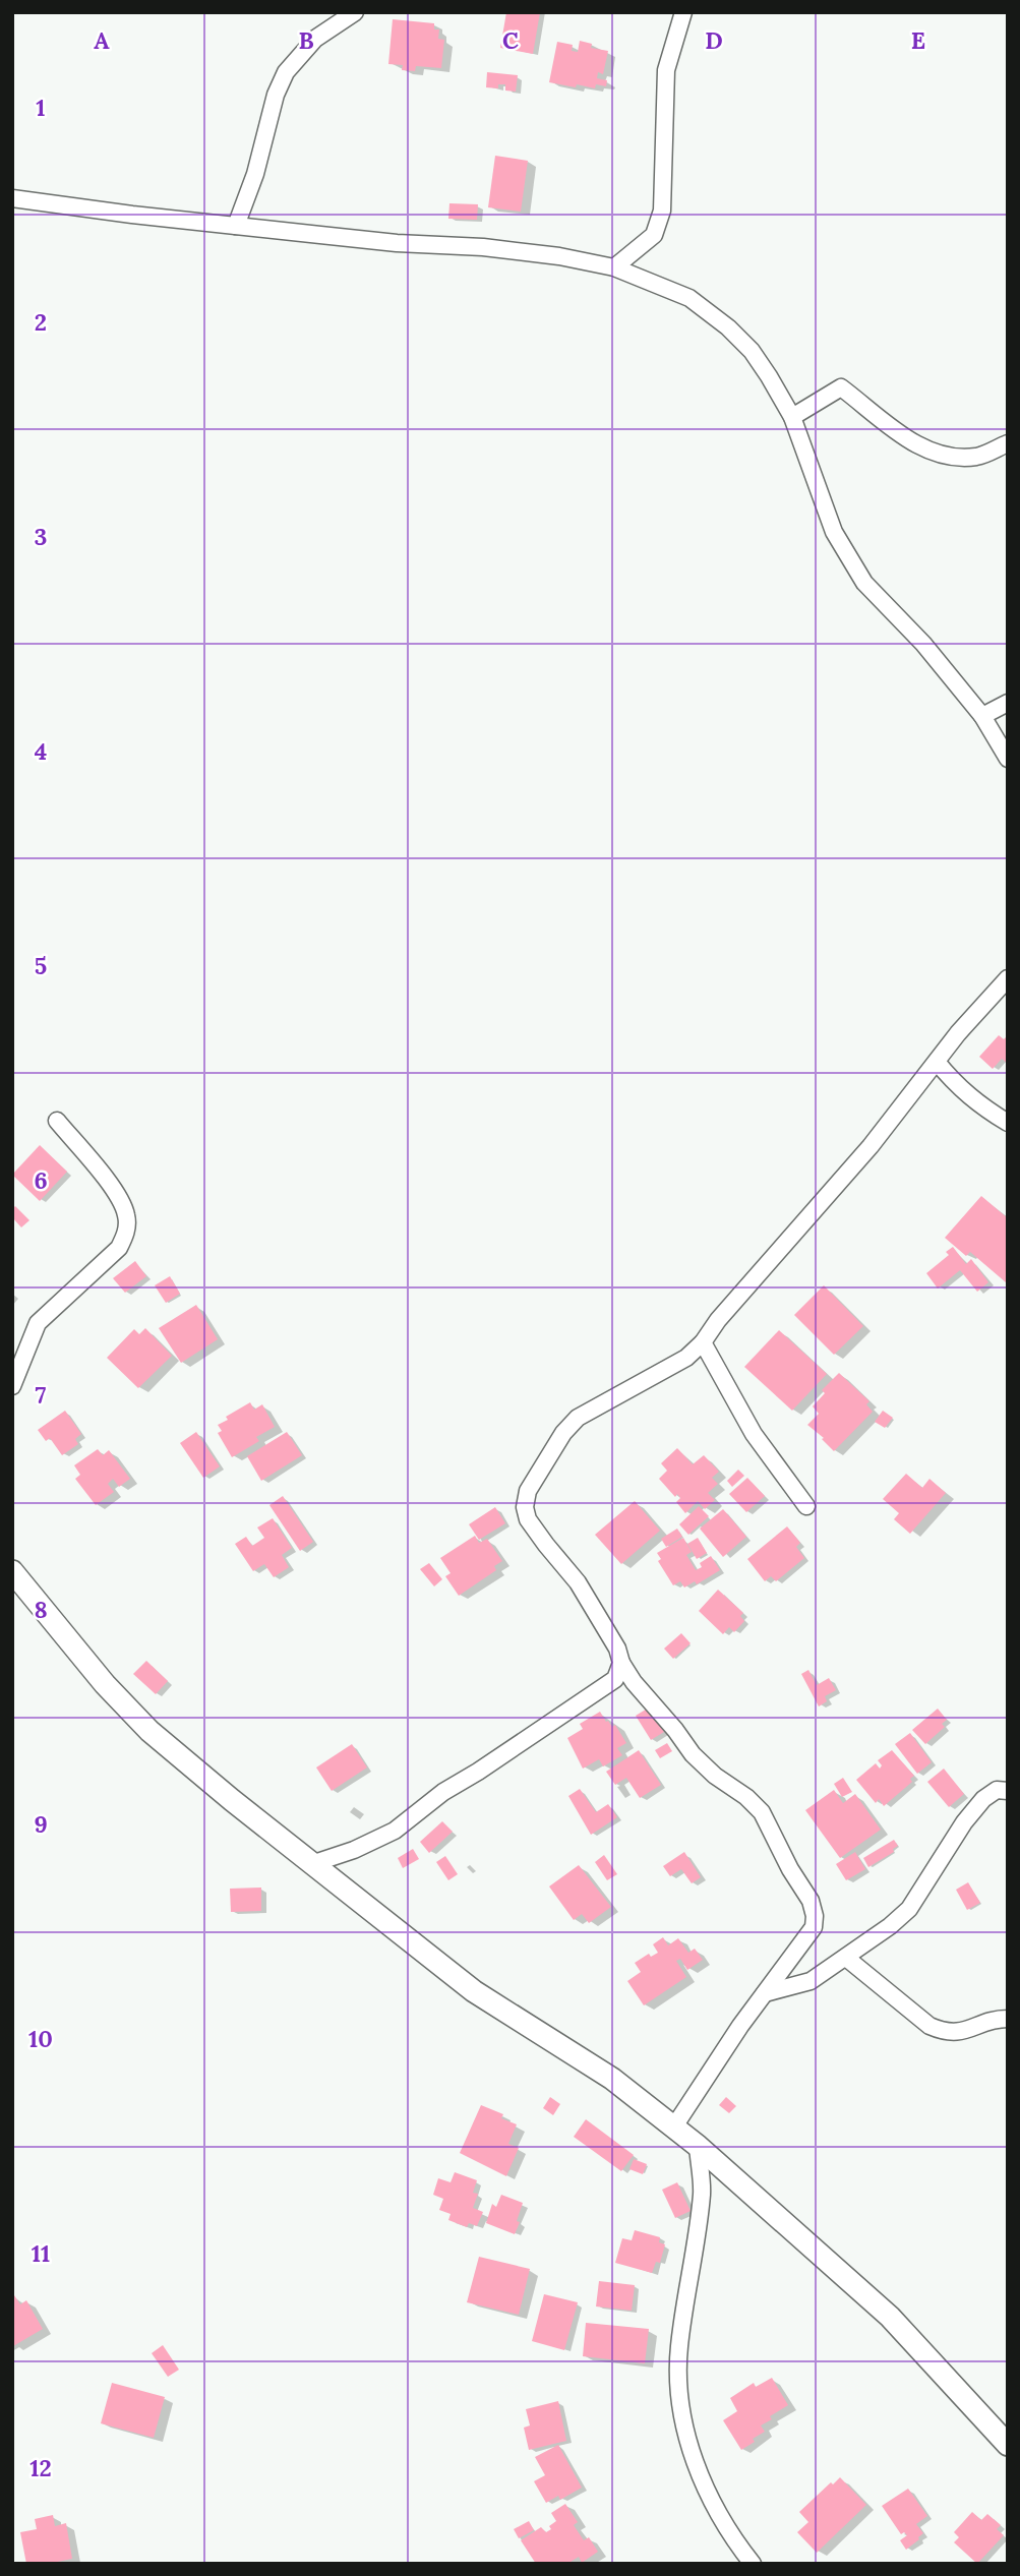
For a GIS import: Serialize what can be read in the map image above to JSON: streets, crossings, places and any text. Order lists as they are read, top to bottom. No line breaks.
{"grid":{"columns":["A","B","C","D","E"],"rows":["1","2","3","4","5","6","7","8","9","10","11","12"]}}
